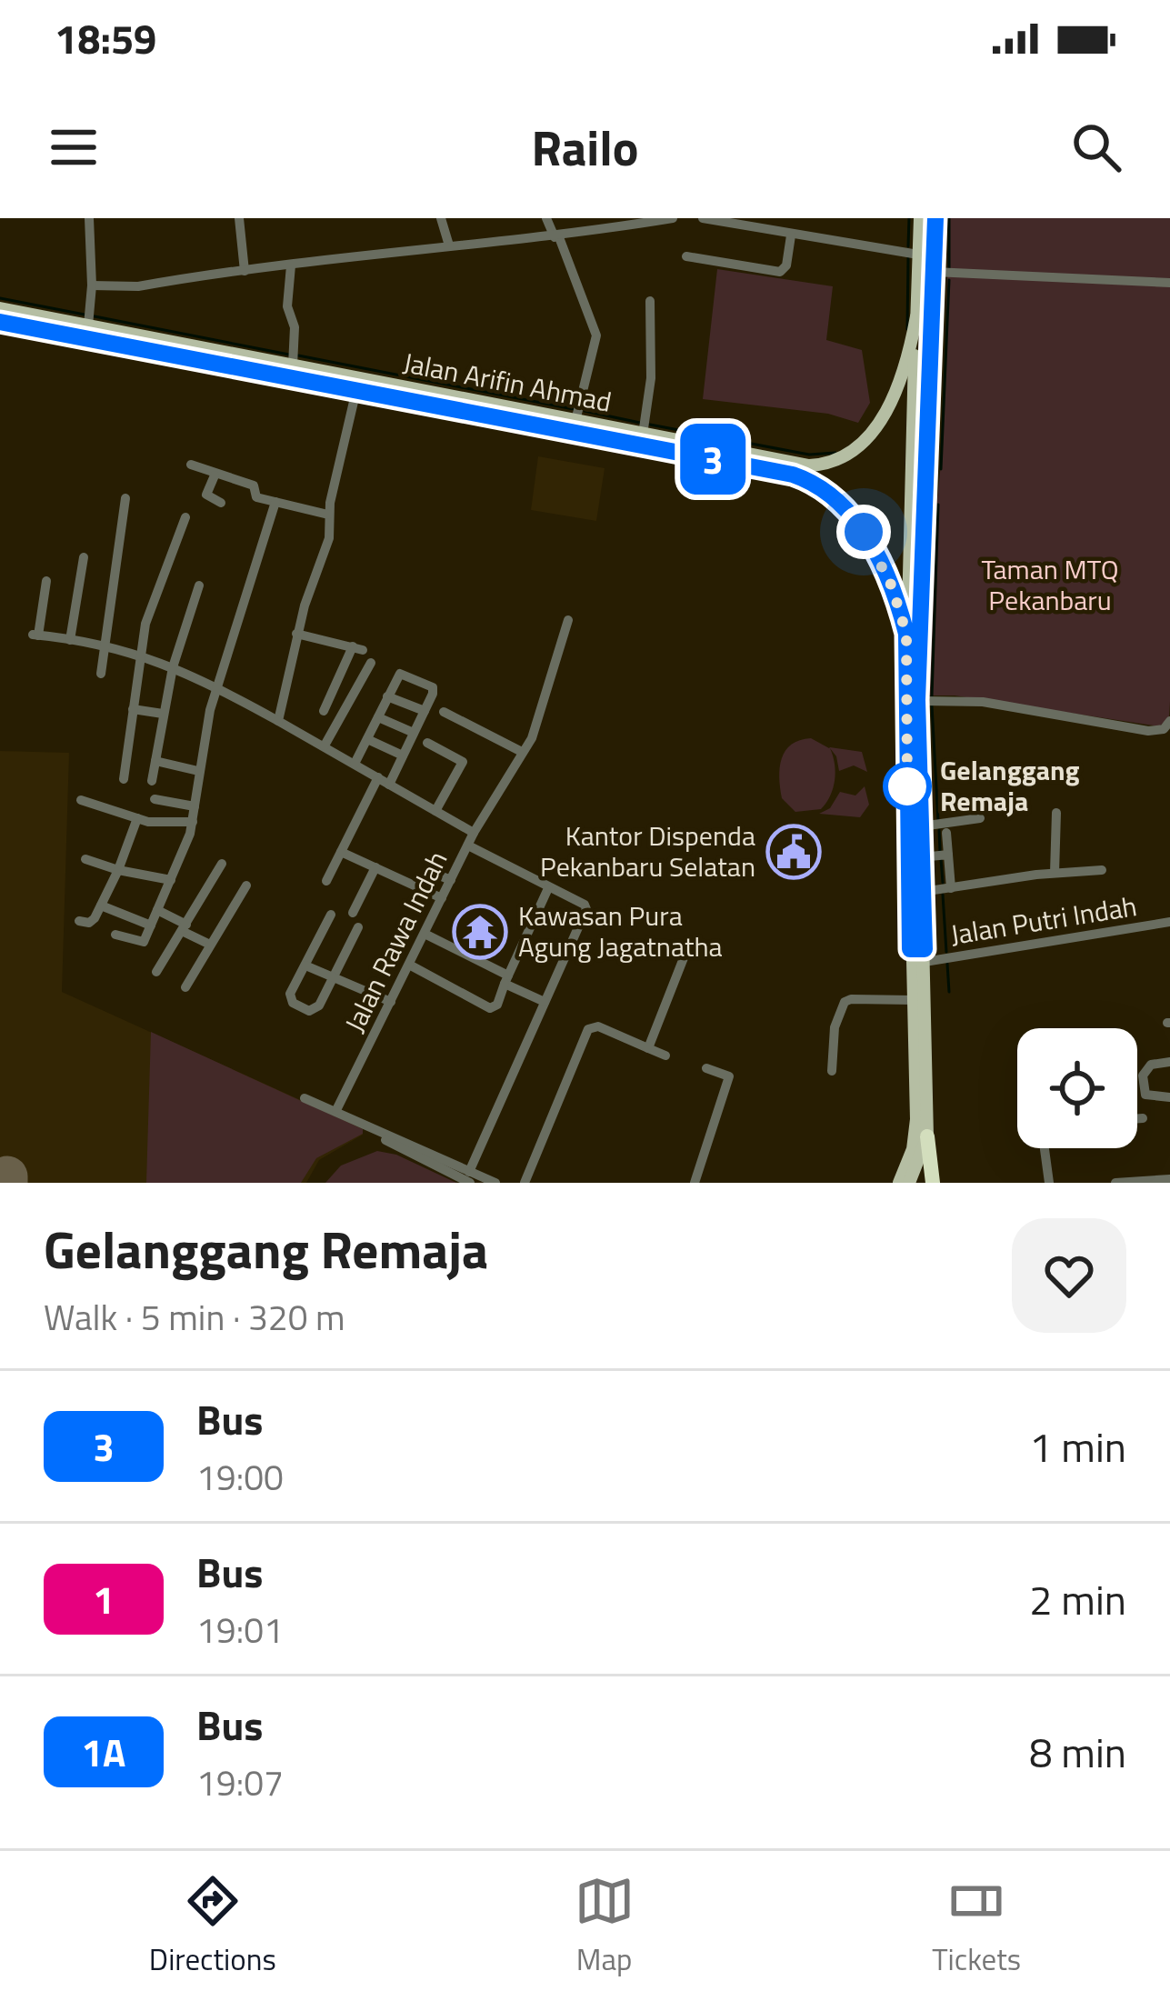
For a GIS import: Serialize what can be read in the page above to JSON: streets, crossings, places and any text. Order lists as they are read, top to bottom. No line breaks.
{"streets":{"main road":["Jalan Arifin Ahmad"],"street":["Jalan Putri Indah","Jalan Rawa Indah"]},"parks":["Taman MTQ Pekanbaru"],"places":{"other":["Gelanggang Remaja"],"public building":["Kantor Dispenda Pekanbaru Selatan"],"temple":["Kawasan Pura Agung Jagatnatha"]},"lines":["bus line 3"],"page":{"status":"18:59","header":"Railo","on_map":"3","heading":["Gelanggang Remaja","Walk · 5 min · 320 m"],"list":[{"mark":"3","name":"Bus","note":"19:00","value":"1 min"},{"mark":"1","name":"Bus","note":"19:01","value":"2 min"},{"mark":"1A","name":"Bus","note":"19:07","value":"8 min"}],"tabs":["Directions","Map","Tickets"]}}
